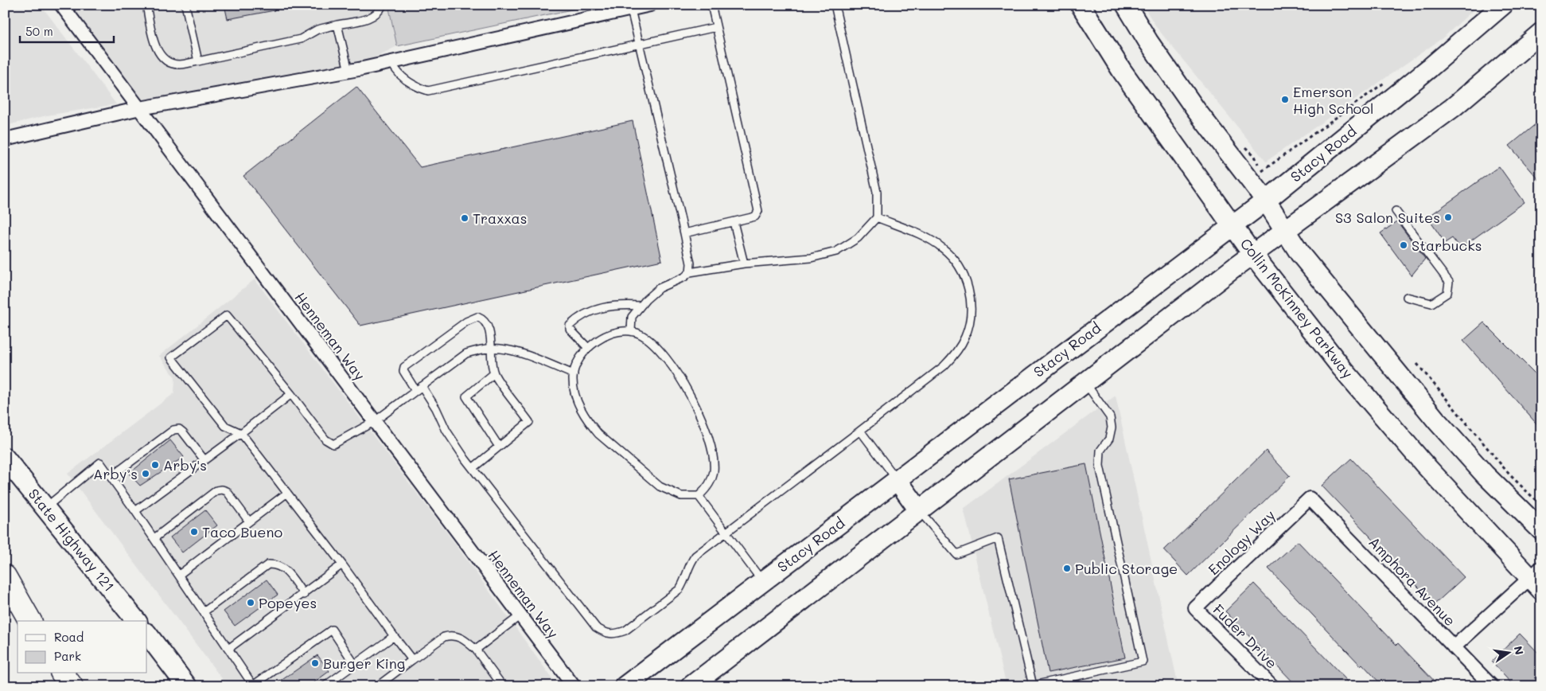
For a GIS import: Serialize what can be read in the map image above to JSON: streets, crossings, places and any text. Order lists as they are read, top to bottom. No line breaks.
{"streets":{"main road":["Stacy Road","Collin McKinney Parkway","State Highway 121"],"street":["Henneman Way","Enology Way","Amphora Avenue","Fuder Drive"]},"crossings":[["Stacy Road","Collin McKinney Parkway"],["Enology Way","Amphora Avenue"],["Enology Way","Fuder Drive"]],"places":["Emerson High School","S3 Salon Suites","Traxxas","Starbucks","Arby's","Arby’s","Taco Bueno","Public Storage","Popeyes","Burger King"],"legend":["Road","Park"],"scale_bar":"50 m","north":"right"}
